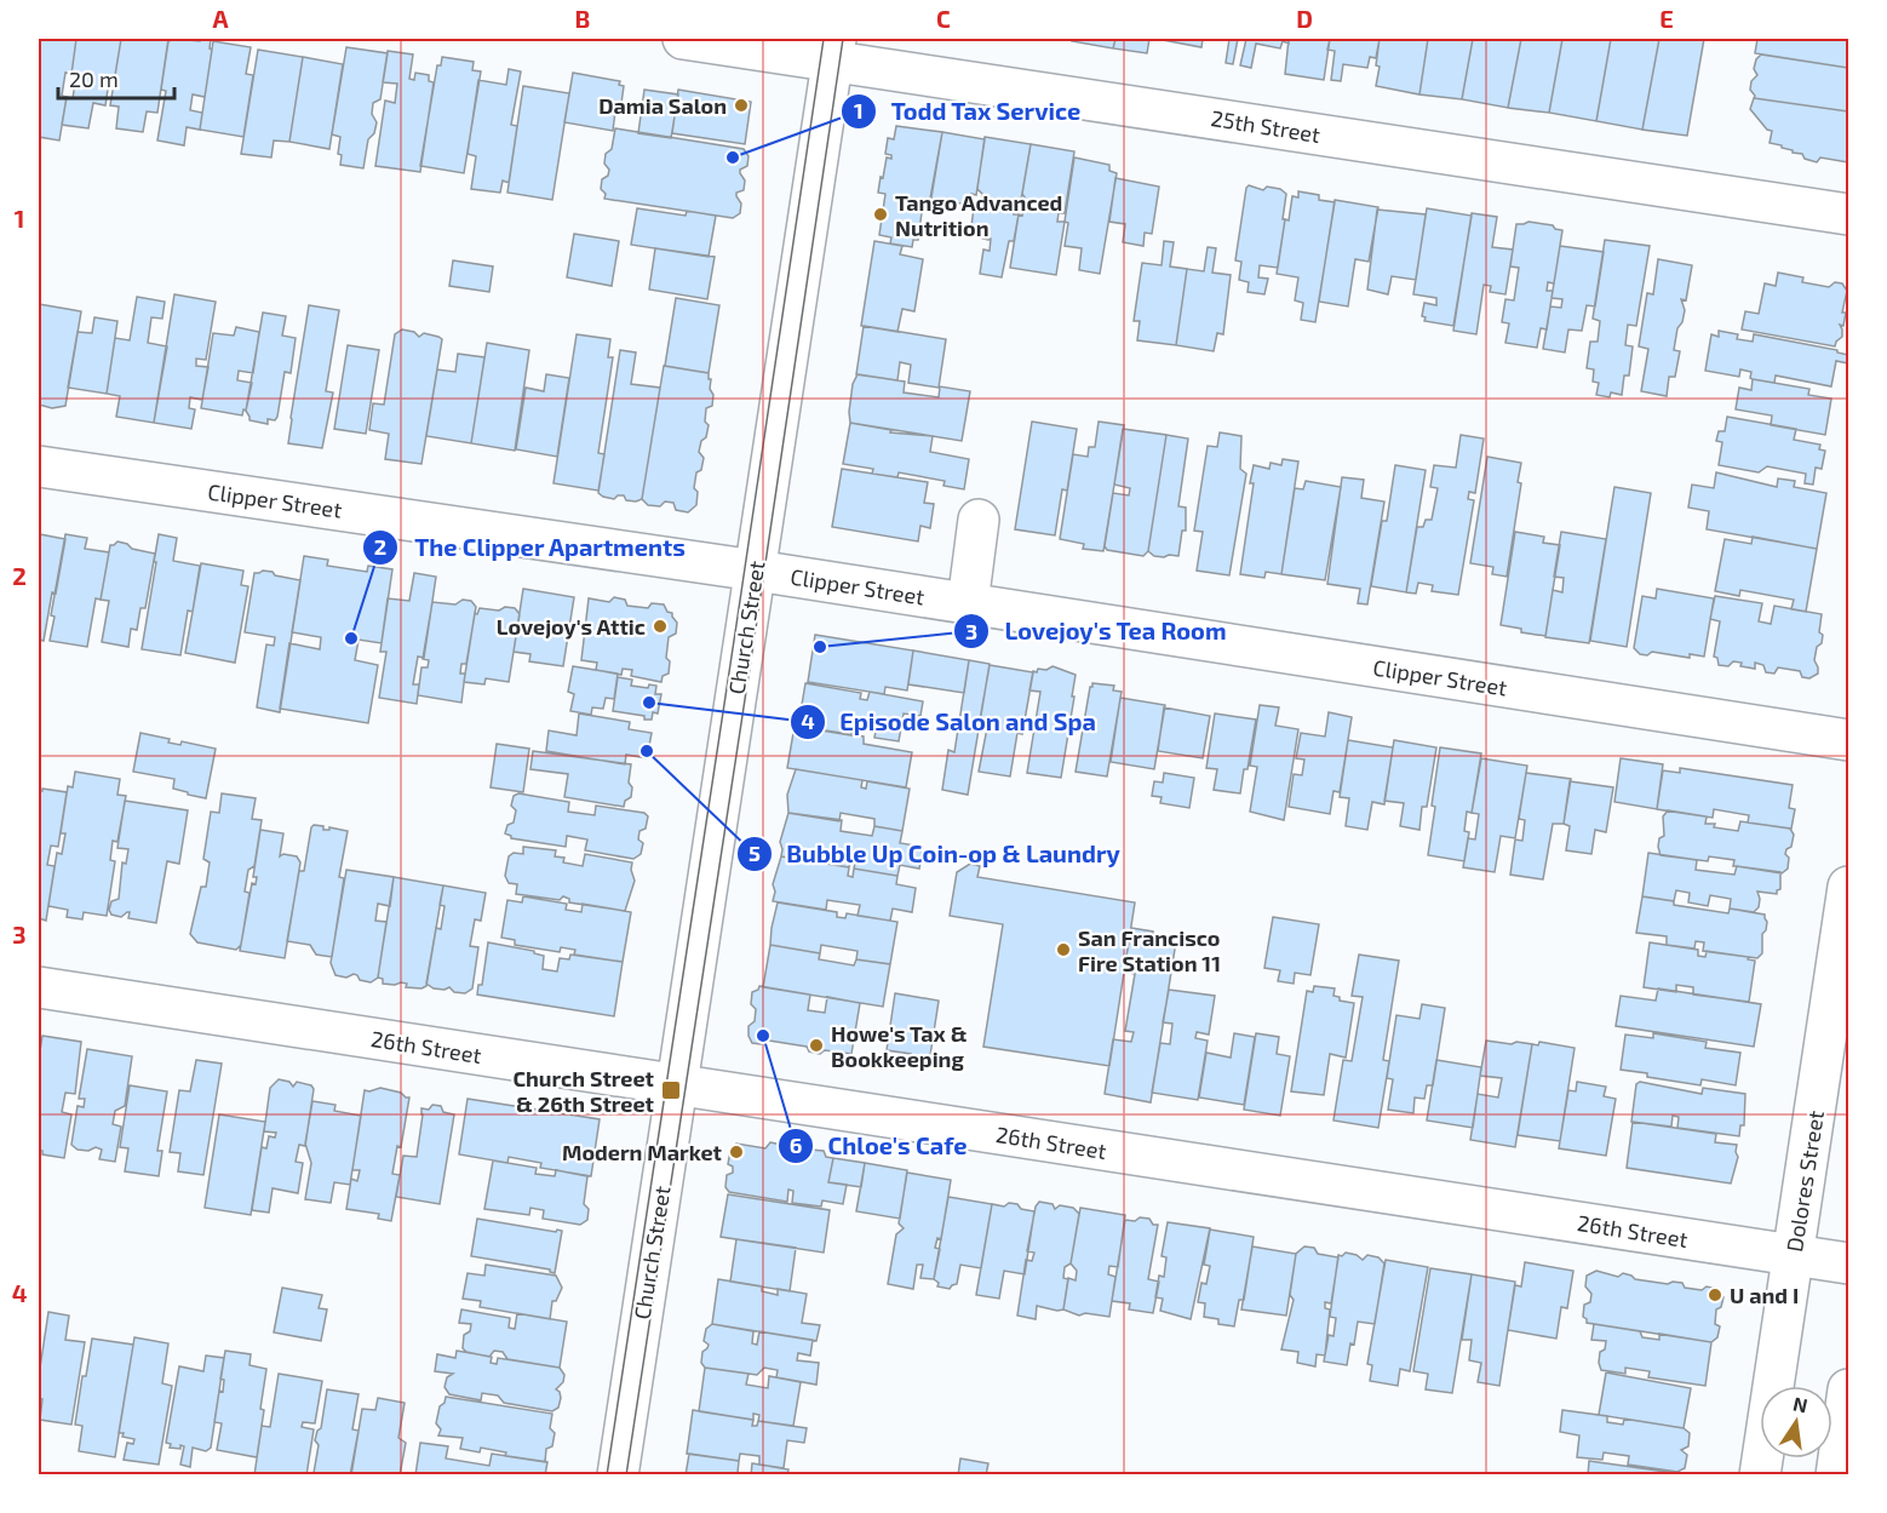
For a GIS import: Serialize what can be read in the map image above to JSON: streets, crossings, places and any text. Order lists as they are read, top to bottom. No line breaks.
{"streets":{"street":["25th Street","Clipper Street","Church Street","26th Street","Dolores Street"]},"crossings":[["25th Street","Church Street"],["Clipper Street","Church Street"],["Church Street","26th Street"],["26th Street","Dolores Street"]],"places":{"other":["Damia Salon","Todd Tax Service","Tango Advanced Nutrition","Lovejoy's Attic","The Clipper Apartments","Lovejoy's Tea Room","Episode Salon and Spa","Bubble Up Coin-op & Laundry","San Francisco Fire Station 11","Chloe's Cafe","Howe's Tax & Bookkeeping","Modern Market","U and I"],"transit":["Church Street & 26th Street"]},"scale_bar":"20 m","north":"top","grid":{"columns":["A","B","C","D","E"],"rows":["1","2","3","4"]}}
